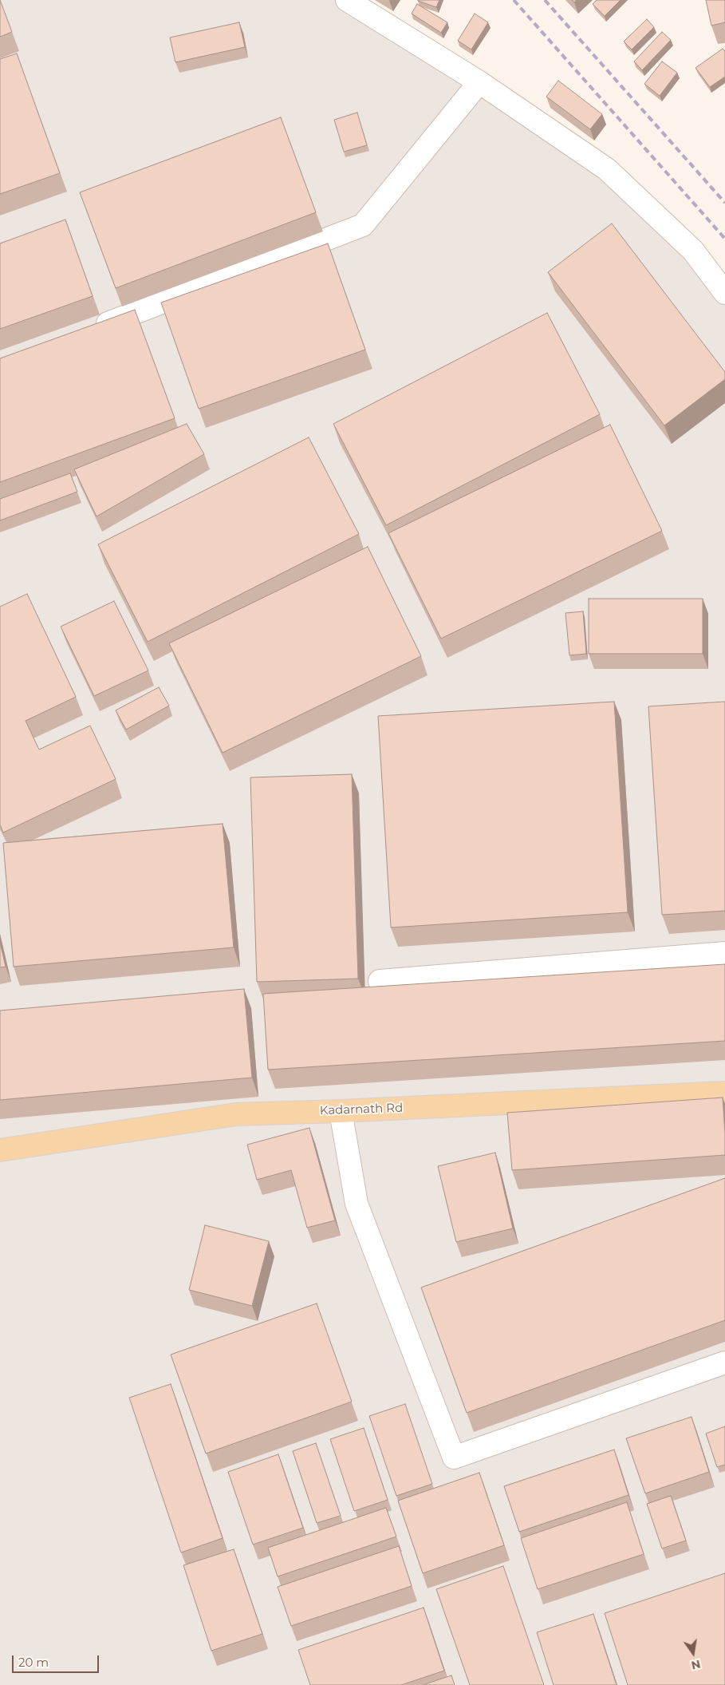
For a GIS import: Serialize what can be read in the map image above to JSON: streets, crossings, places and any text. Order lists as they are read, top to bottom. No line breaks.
{"streets":{"main road":["Kadarnath Rd"]},"scale_bar":"20 m","north":"bottom"}
